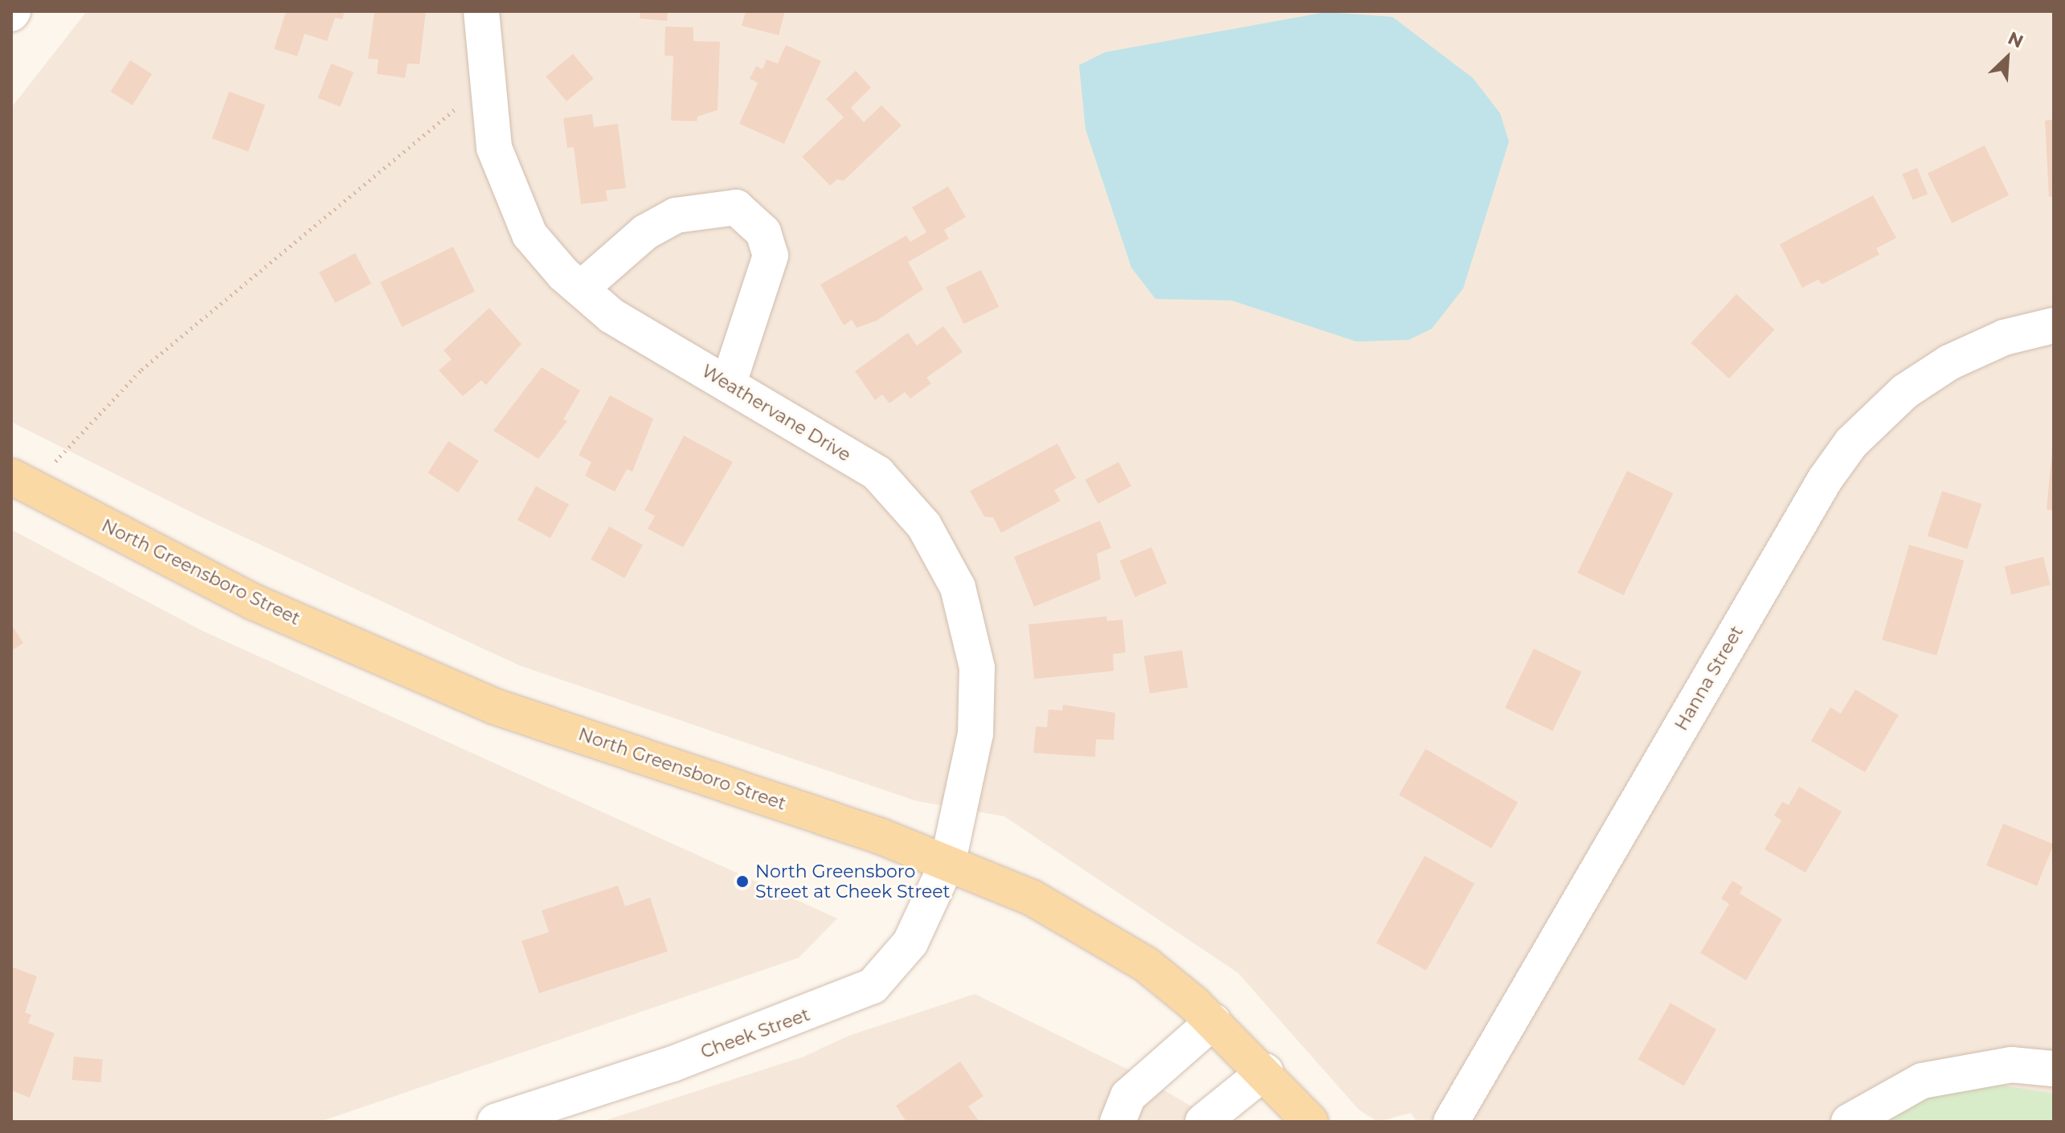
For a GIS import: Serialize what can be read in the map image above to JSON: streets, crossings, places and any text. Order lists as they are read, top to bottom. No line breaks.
{"streets":{"main road":["North Greensboro Street"],"street":["Weathervane Drive","Hanna Street","Cheek Street"]},"crossings":[["Weathervane Drive","North Greensboro Street"],["Weathervane Drive","Cheek Street"],["North Greensboro Street","Cheek Street"]],"places":["North Greensboro Street at Cheek Street"],"north":"top right"}
